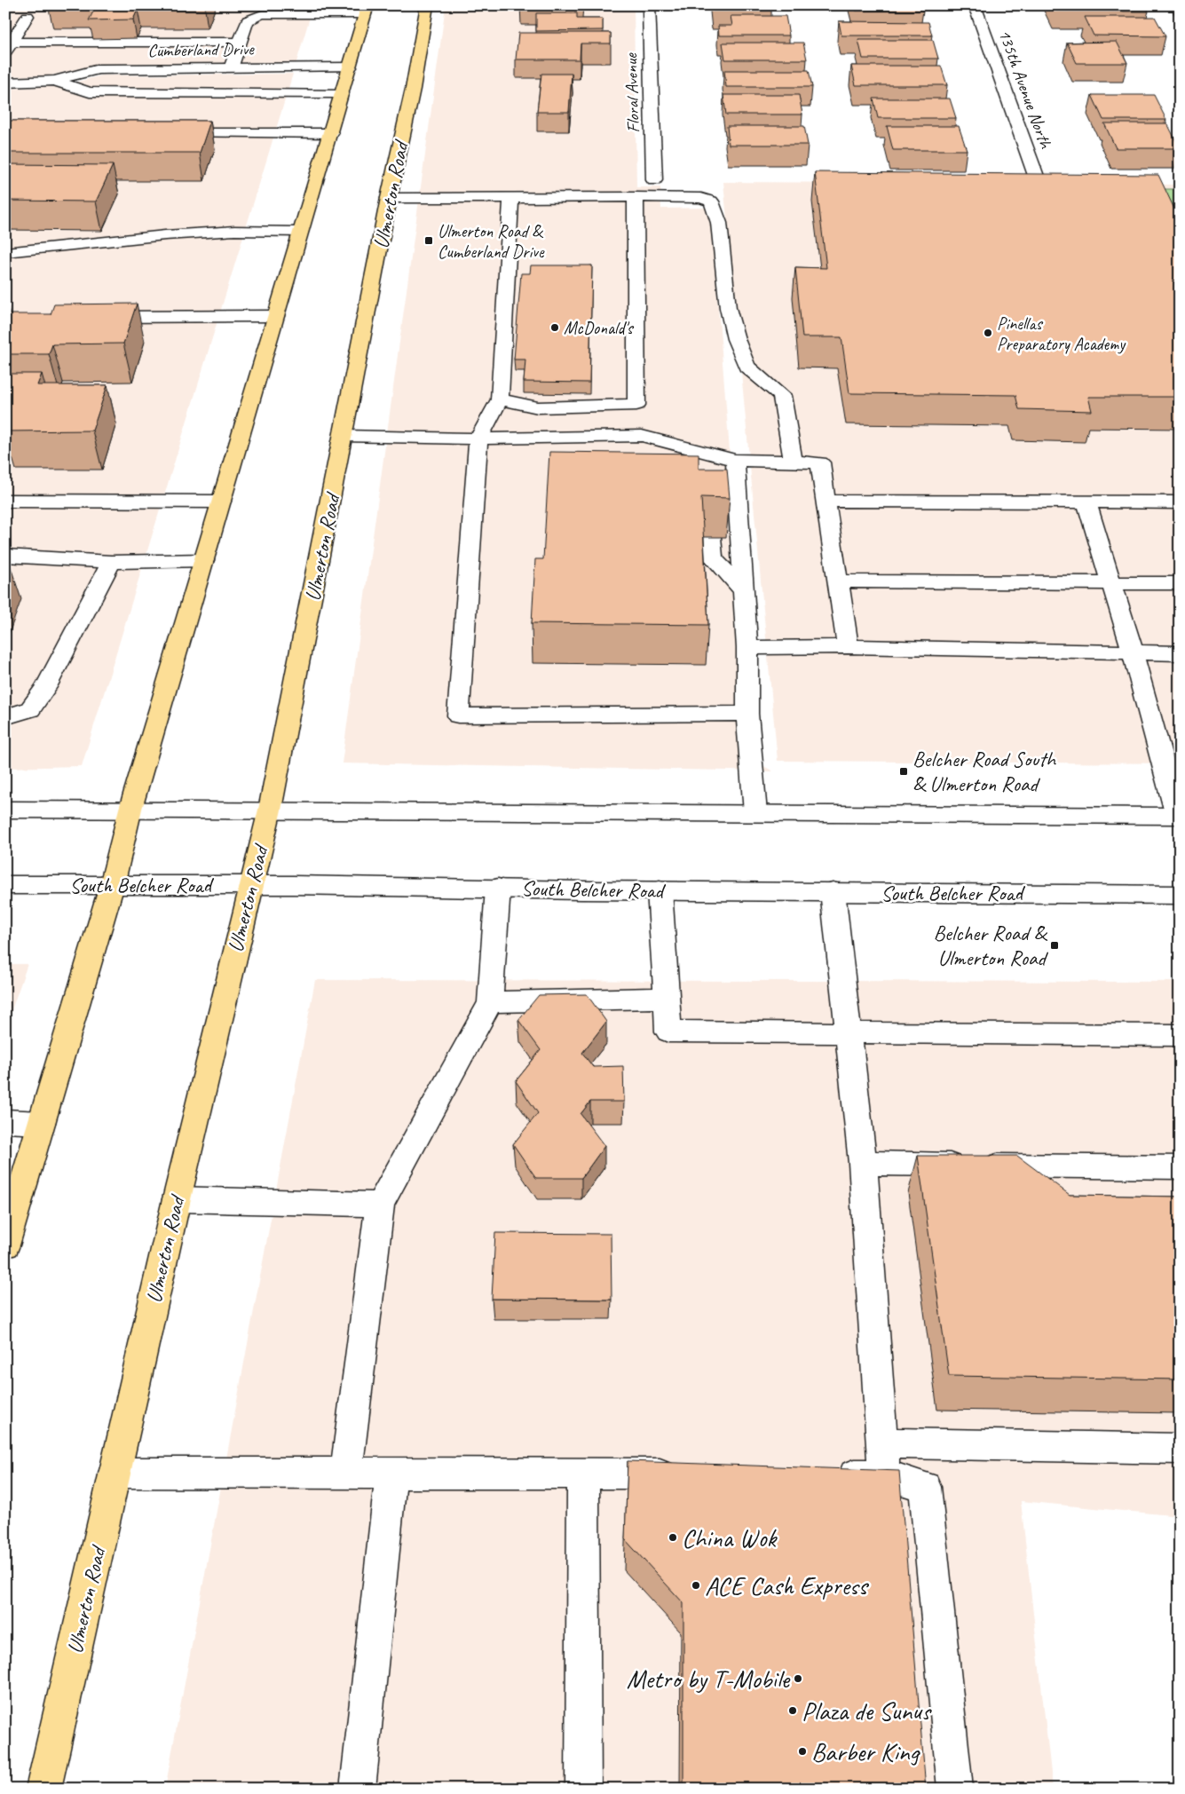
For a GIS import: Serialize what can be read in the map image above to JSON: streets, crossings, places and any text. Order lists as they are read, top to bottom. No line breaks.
{"streets":{"main road":["Ulmerton Road"],"street":["Cumberland Drive","135th Avenue North","Floral Avenue","South Belcher Road"]},"crossings":[["Ulmerton Road","South Belcher Road"]],"places":{"transit":["Ulmerton Road & Cumberland Drive","Belcher Road South & Ulmerton Road","Belcher Road & Ulmerton Road"],"other":["McDonald's","Pinellas Preparatory Academy","China Wok","ACE Cash Express","Metro by T-Mobile","Plaza de Sunus","Barber King"]}}
